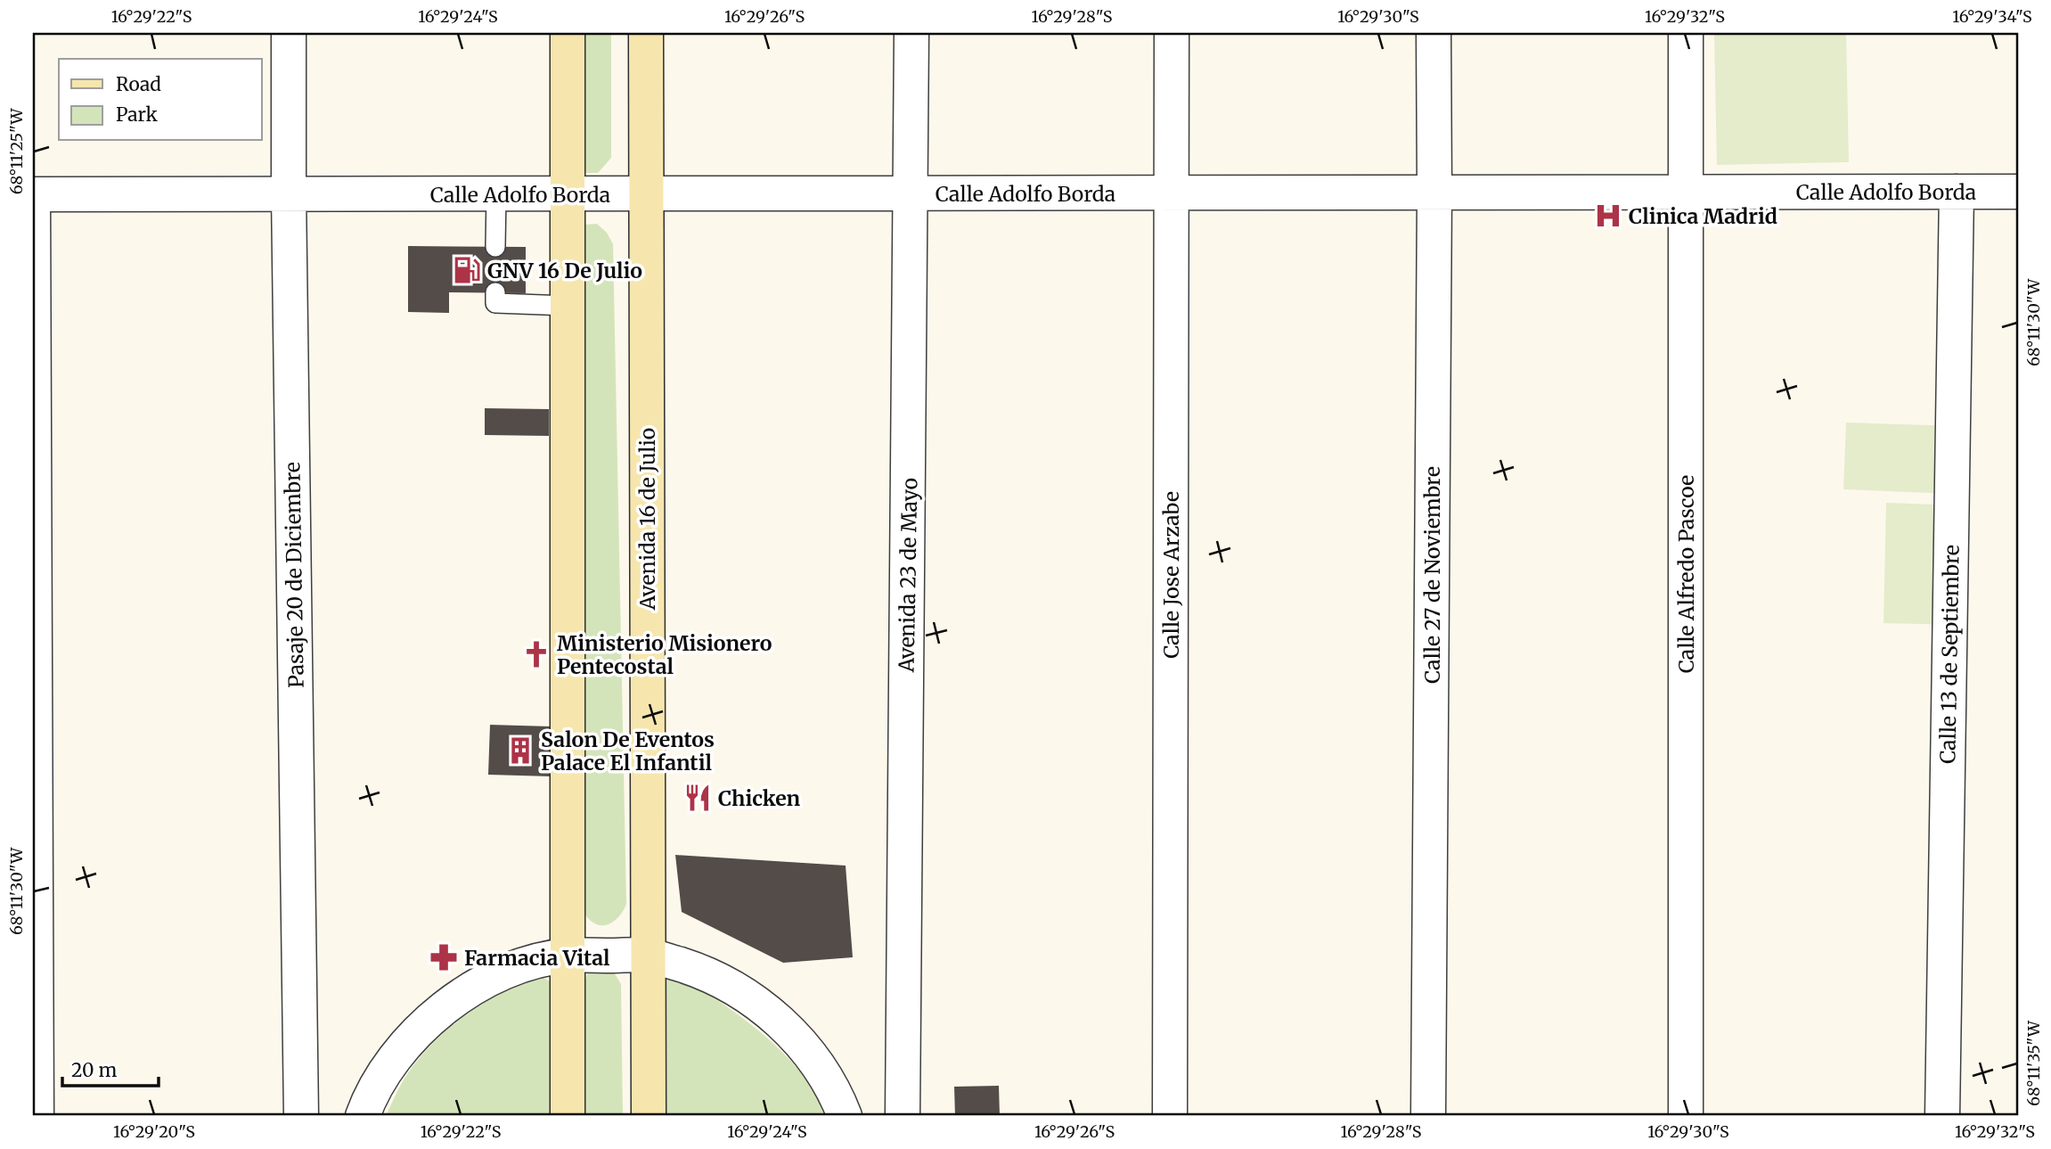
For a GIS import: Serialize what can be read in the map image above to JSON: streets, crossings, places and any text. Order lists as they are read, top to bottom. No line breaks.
{"streets":{"main road":["Avenida 16 de Julio"],"street":["Calle Adolfo Borda","Calle Alfredo Pascoe","Pasaje 20 de Diciembre","Avenida 23 de Mayo","Calle Jose Arzabe","Calle 27 de Noviembre","Calle 13 de Septiembre"]},"crossings":[["Calle Adolfo Borda","Avenida 16 de Julio"],["Calle Adolfo Borda","Calle Alfredo Pascoe"],["Calle Adolfo Borda","Pasaje 20 de Diciembre"],["Calle Adolfo Borda","Avenida 23 de Mayo"],["Calle Adolfo Borda","Calle Jose Arzabe"],["Calle Adolfo Borda","Calle 27 de Noviembre"],["Calle Adolfo Borda","Calle 13 de Septiembre"]],"places":{"hospital":["Clinica Madrid"],"fuel station":["GNV 16 De Julio"],"church":["Ministerio Misionero Pentecostal"],"building":["Salon De Eventos Palace El Infantil"],"restaurant":["Chicken"],"pharmacy":["Farmacia Vital"]},"legend":["Road","Park"],"scale_bar":"20 m","coordinates":["16°29'22\"S","16°29'24\"S","16°29'26\"S","16°29'28\"S","16°29'30\"S","16°29'32\"S","16°29'34\"S","68°11'25\"W","68°11'30\"W","68°11'35\"W","16°29'20\"S"]}
